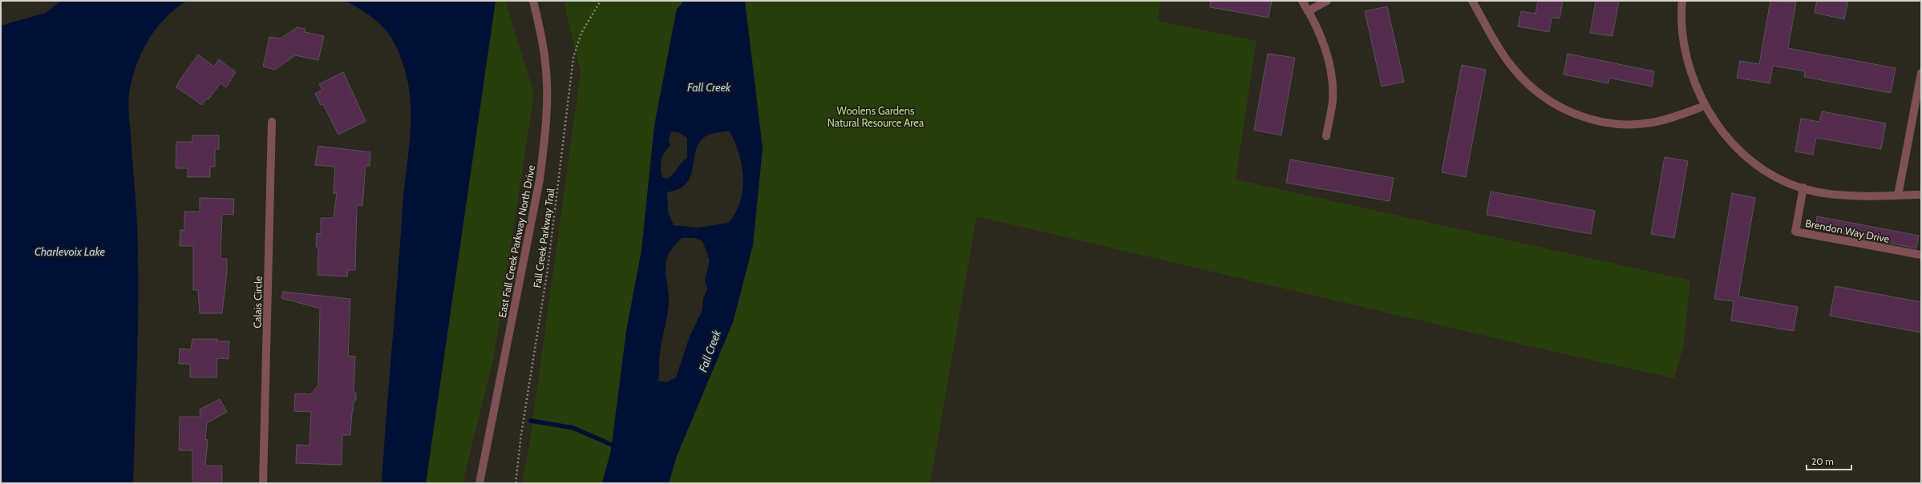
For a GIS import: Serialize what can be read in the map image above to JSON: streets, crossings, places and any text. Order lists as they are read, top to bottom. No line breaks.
{"streets":{"street":["Brendon Way Drive","East Fall Creek Parkway North Drive","Calais Circle"],"path":["Fall Creek Parkway Trail"]},"water":["Fall Creek","Charlevoix Lake"],"parks":["Woolens Gardens Natural Resource Area"],"scale_bar":"20 m"}
